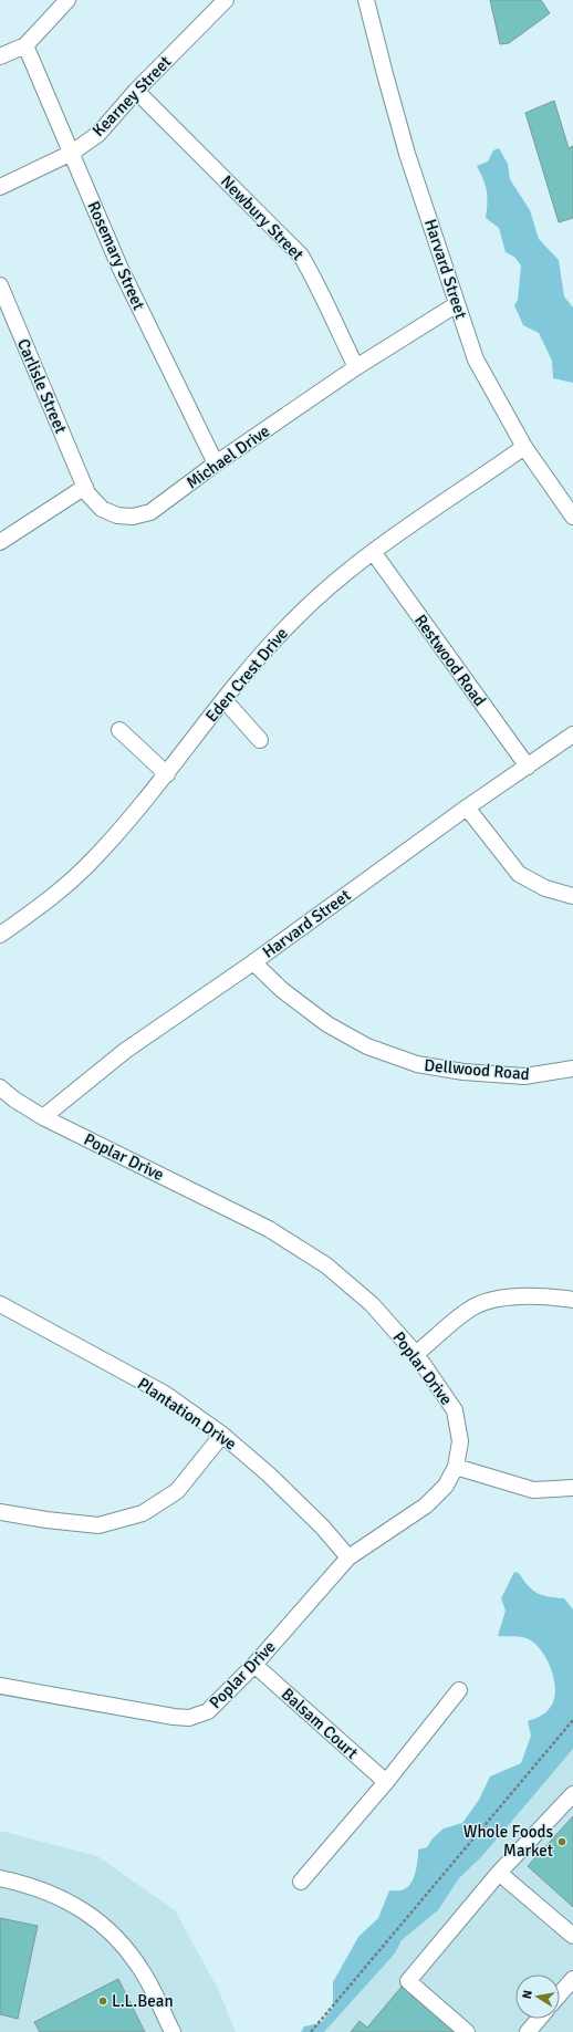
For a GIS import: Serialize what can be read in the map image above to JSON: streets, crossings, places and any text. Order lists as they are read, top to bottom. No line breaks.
{"streets":{"street":["Kearney Street","Newbury Street","Rosemary Street","Harvard Street","Carlisle Street","Michael Drive","Restwood Road","Eden Crest Drive","Dellwood Road","Poplar Drive","Plantation Drive","Balsam Court"]},"crossings":[["Kearney Street","Newbury Street"],["Kearney Street","Rosemary Street"],["Newbury Street","Michael Drive"],["Rosemary Street","Michael Drive"],["Harvard Street","Michael Drive"],["Harvard Street","Restwood Road"],["Harvard Street","Eden Crest Drive"],["Harvard Street","Dellwood Road"],["Harvard Street","Poplar Drive"],["Carlisle Street","Michael Drive"],["Restwood Road","Eden Crest Drive"],["Poplar Drive","Plantation Drive"],["Poplar Drive","Balsam Court"]],"places":["Whole Foods Market","L.L.Bean"],"north":"left"}
